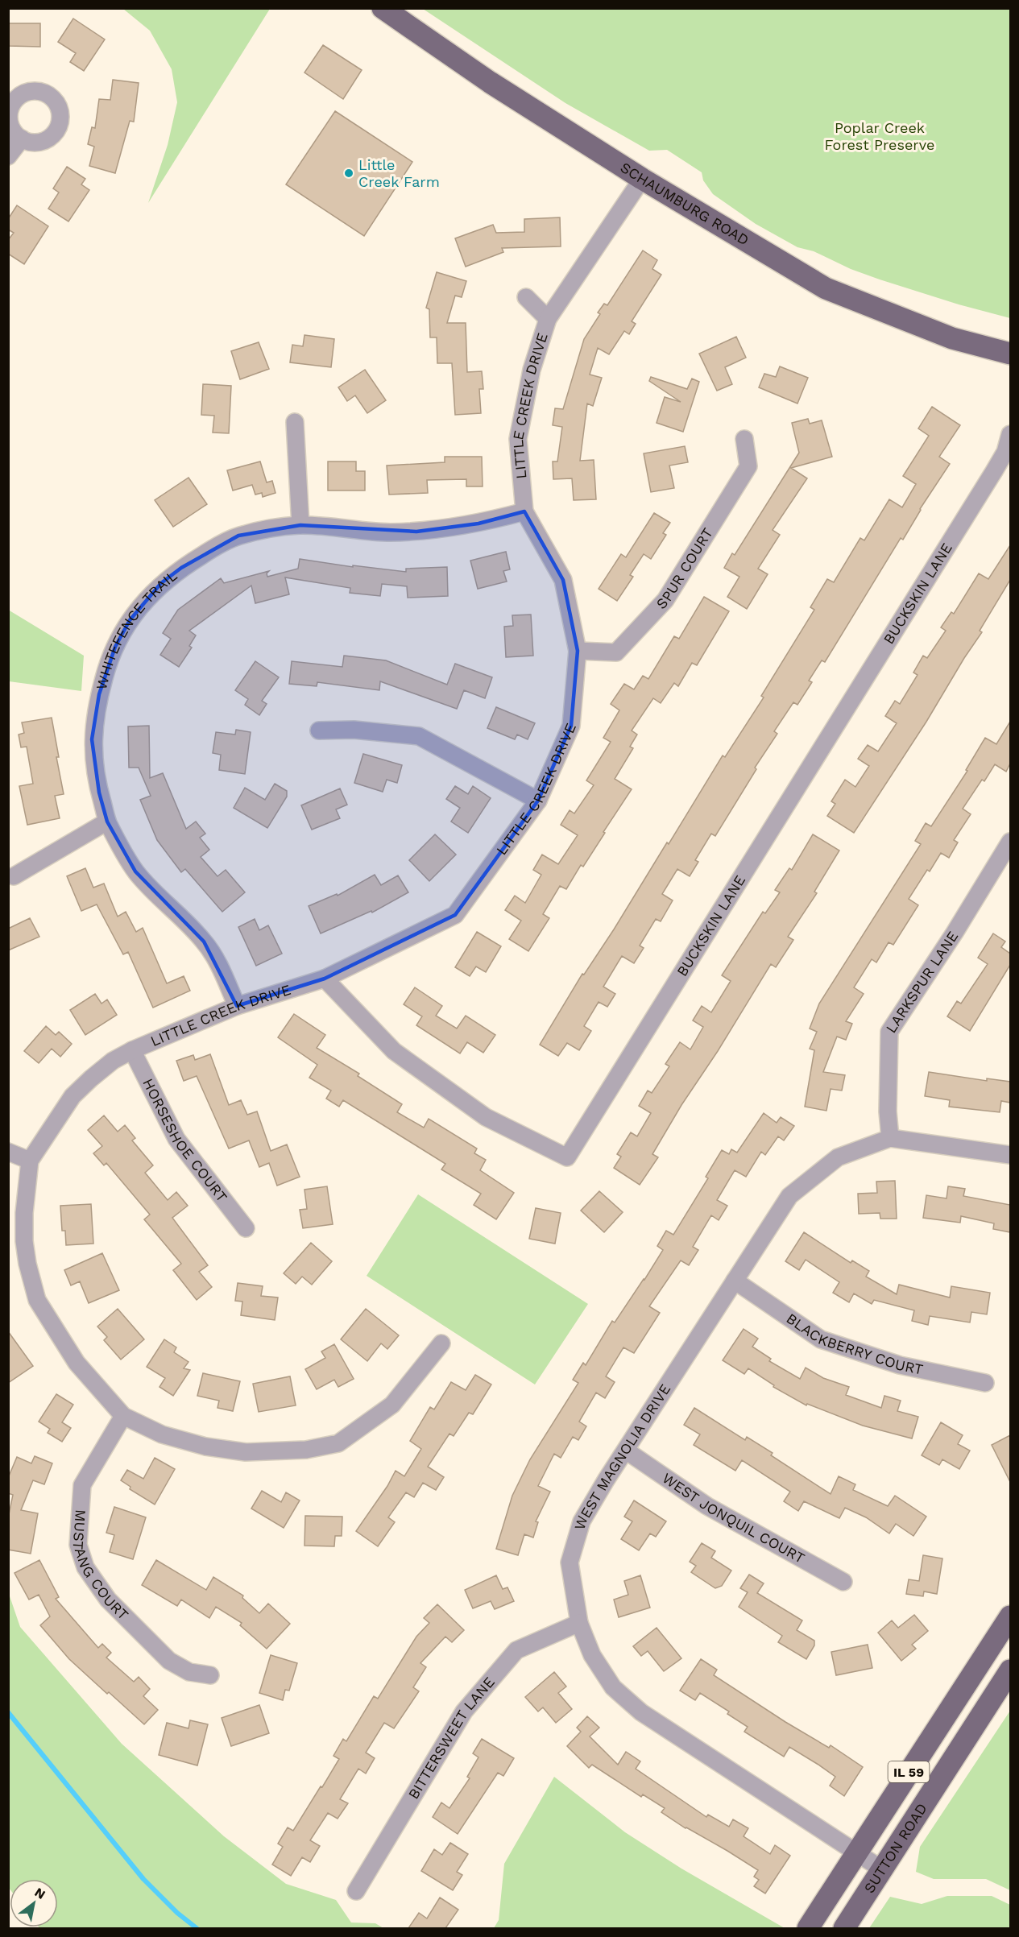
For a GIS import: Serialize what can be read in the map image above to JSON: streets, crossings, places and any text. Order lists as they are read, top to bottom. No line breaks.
{"streets":{"main road":["SCHAUMBURG ROAD","IL 59","SUTTON ROAD"],"street":["LITTLE CREEK DRIVE","SPUR COURT","BUCKSKIN LANE","WHITEFENCE TRAIL","LARKSPUR LANE","HORSESHOE COURT","BLACKBERRY COURT","WEST MAGNOLIA DRIVE","WEST JONQUIL COURT","MUSTANG COURT","BITTERSWEET LANE"]},"crossings":[["SCHAUMBURG ROAD","LITTLE CREEK DRIVE"],["LITTLE CREEK DRIVE","SPUR COURT"],["LITTLE CREEK DRIVE","BUCKSKIN LANE"],["LITTLE CREEK DRIVE","WHITEFENCE TRAIL"],["LITTLE CREEK DRIVE","HORSESHOE COURT"],["LITTLE CREEK DRIVE","MUSTANG COURT"],["LARKSPUR LANE","WEST MAGNOLIA DRIVE"],["BLACKBERRY COURT","WEST MAGNOLIA DRIVE"],["WEST MAGNOLIA DRIVE","WEST JONQUIL COURT"],["WEST MAGNOLIA DRIVE","BITTERSWEET LANE"],["WEST MAGNOLIA DRIVE","IL 59"],["WEST MAGNOLIA DRIVE","SUTTON ROAD"]],"parks":["Poplar Creek Forest Preserve"],"places":["Little Creek Farm"],"north":"top right"}
